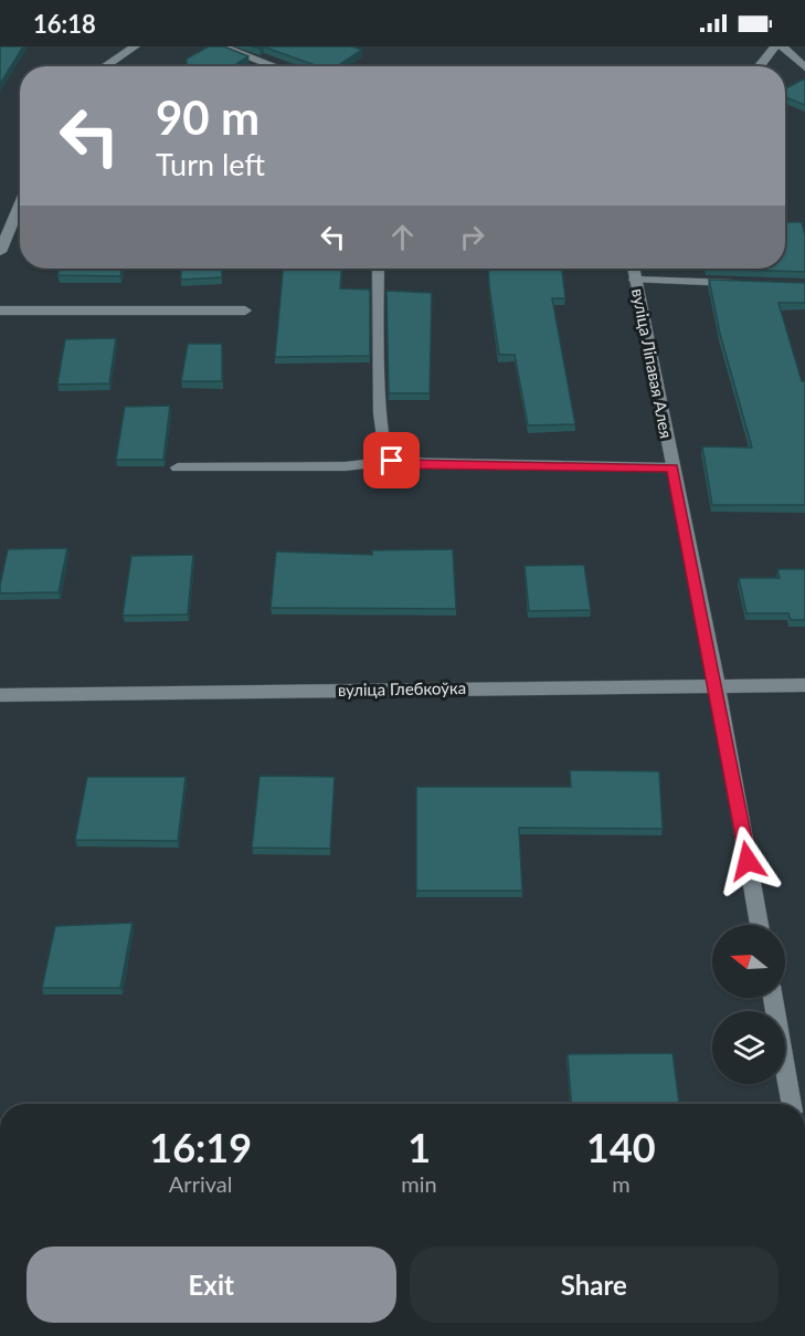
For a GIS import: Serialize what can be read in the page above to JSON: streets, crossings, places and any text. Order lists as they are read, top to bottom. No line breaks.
{"streets":{"street":["вуліца Ліпавая Алея","вуліца Глебкоўка"]},"crossings":[["вуліца Ліпавая Алея","вуліца Глебкоўка"]],"north":"left","page":{"status":"16:18","turn":["90 m","Turn left"],"eta":["16:19","Arrival","1","min","140","m"],"buttons":["Exit","Share"]}}
